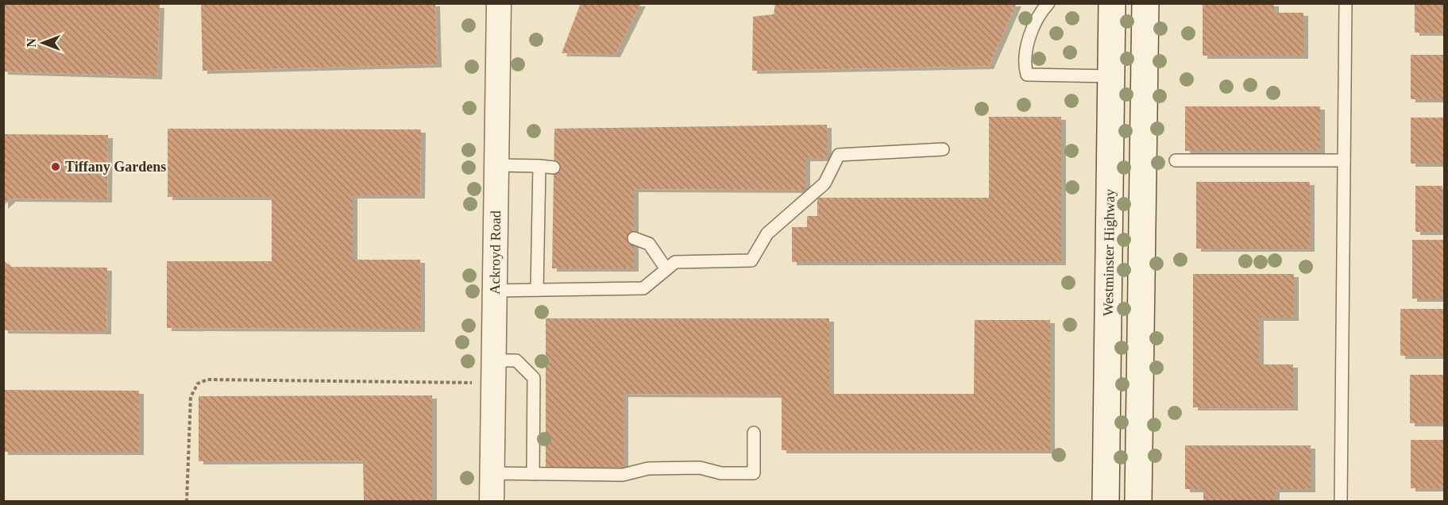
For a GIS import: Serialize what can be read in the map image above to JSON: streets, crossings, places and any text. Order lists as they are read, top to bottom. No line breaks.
{"streets":{"main road":["Westminster Highway"],"street":["Ackroyd Road"]},"places":["Tiffany Gardens"],"north":"left"}
